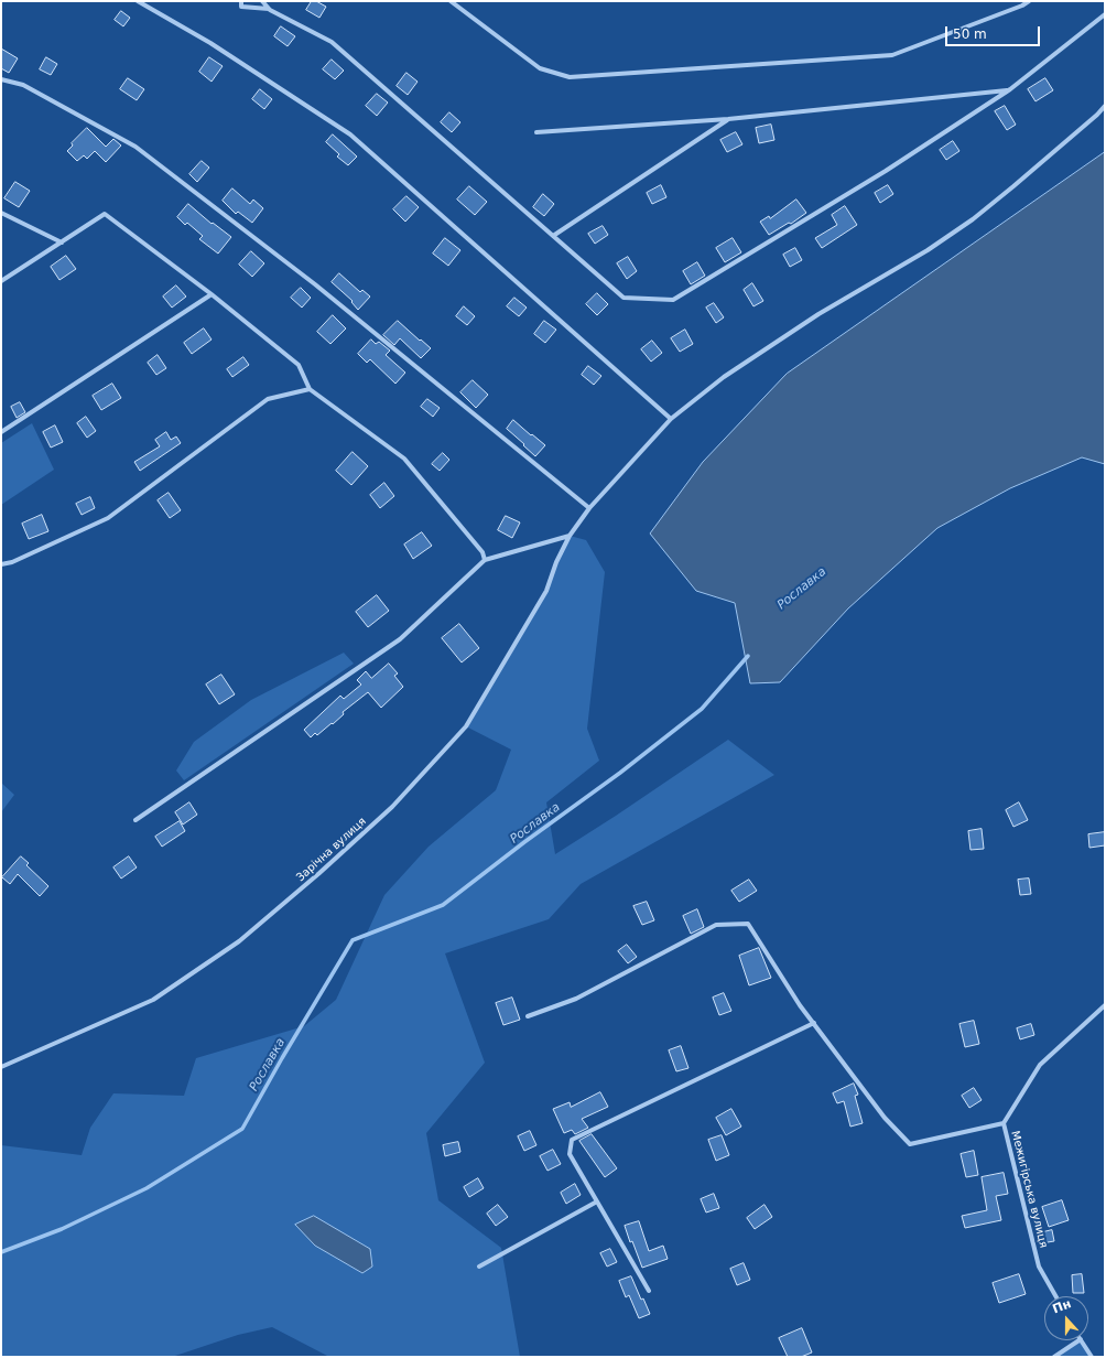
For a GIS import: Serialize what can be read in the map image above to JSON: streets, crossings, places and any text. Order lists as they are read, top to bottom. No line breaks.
{"streets":{"street":["Зарічна вулиця","Межигірська вулиця"]},"water":["Рославка"],"scale_bar":"50 m","north":"top"}
